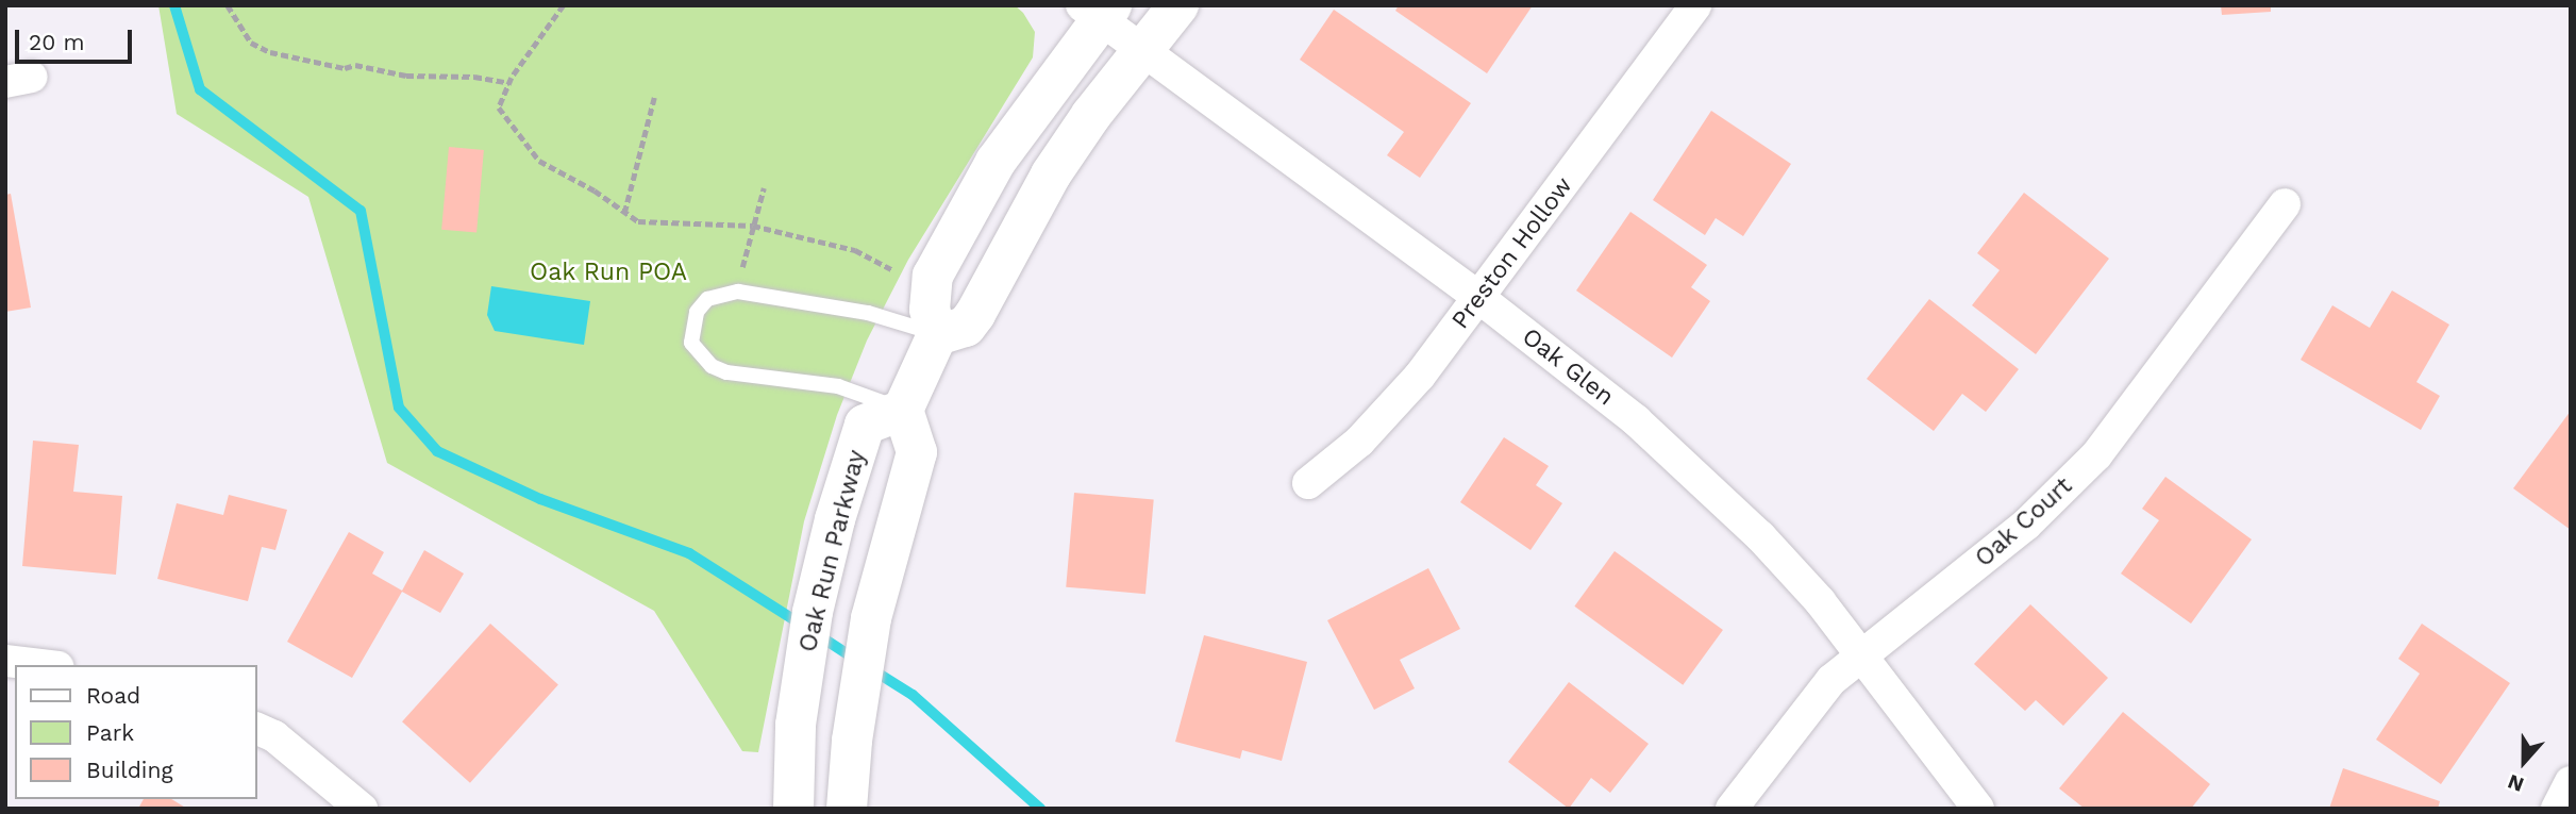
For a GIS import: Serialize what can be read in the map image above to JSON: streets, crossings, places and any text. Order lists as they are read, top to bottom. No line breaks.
{"streets":{"street":["Preston Hollow","Oak Glen","Oak Court","Oak Run Parkway"]},"crossings":[["Preston Hollow","Oak Glen"],["Oak Glen","Oak Court"]],"parks":["Oak Run POA"],"legend":["Road","Park","Building"],"scale_bar":"20 m","north":"bottom"}
